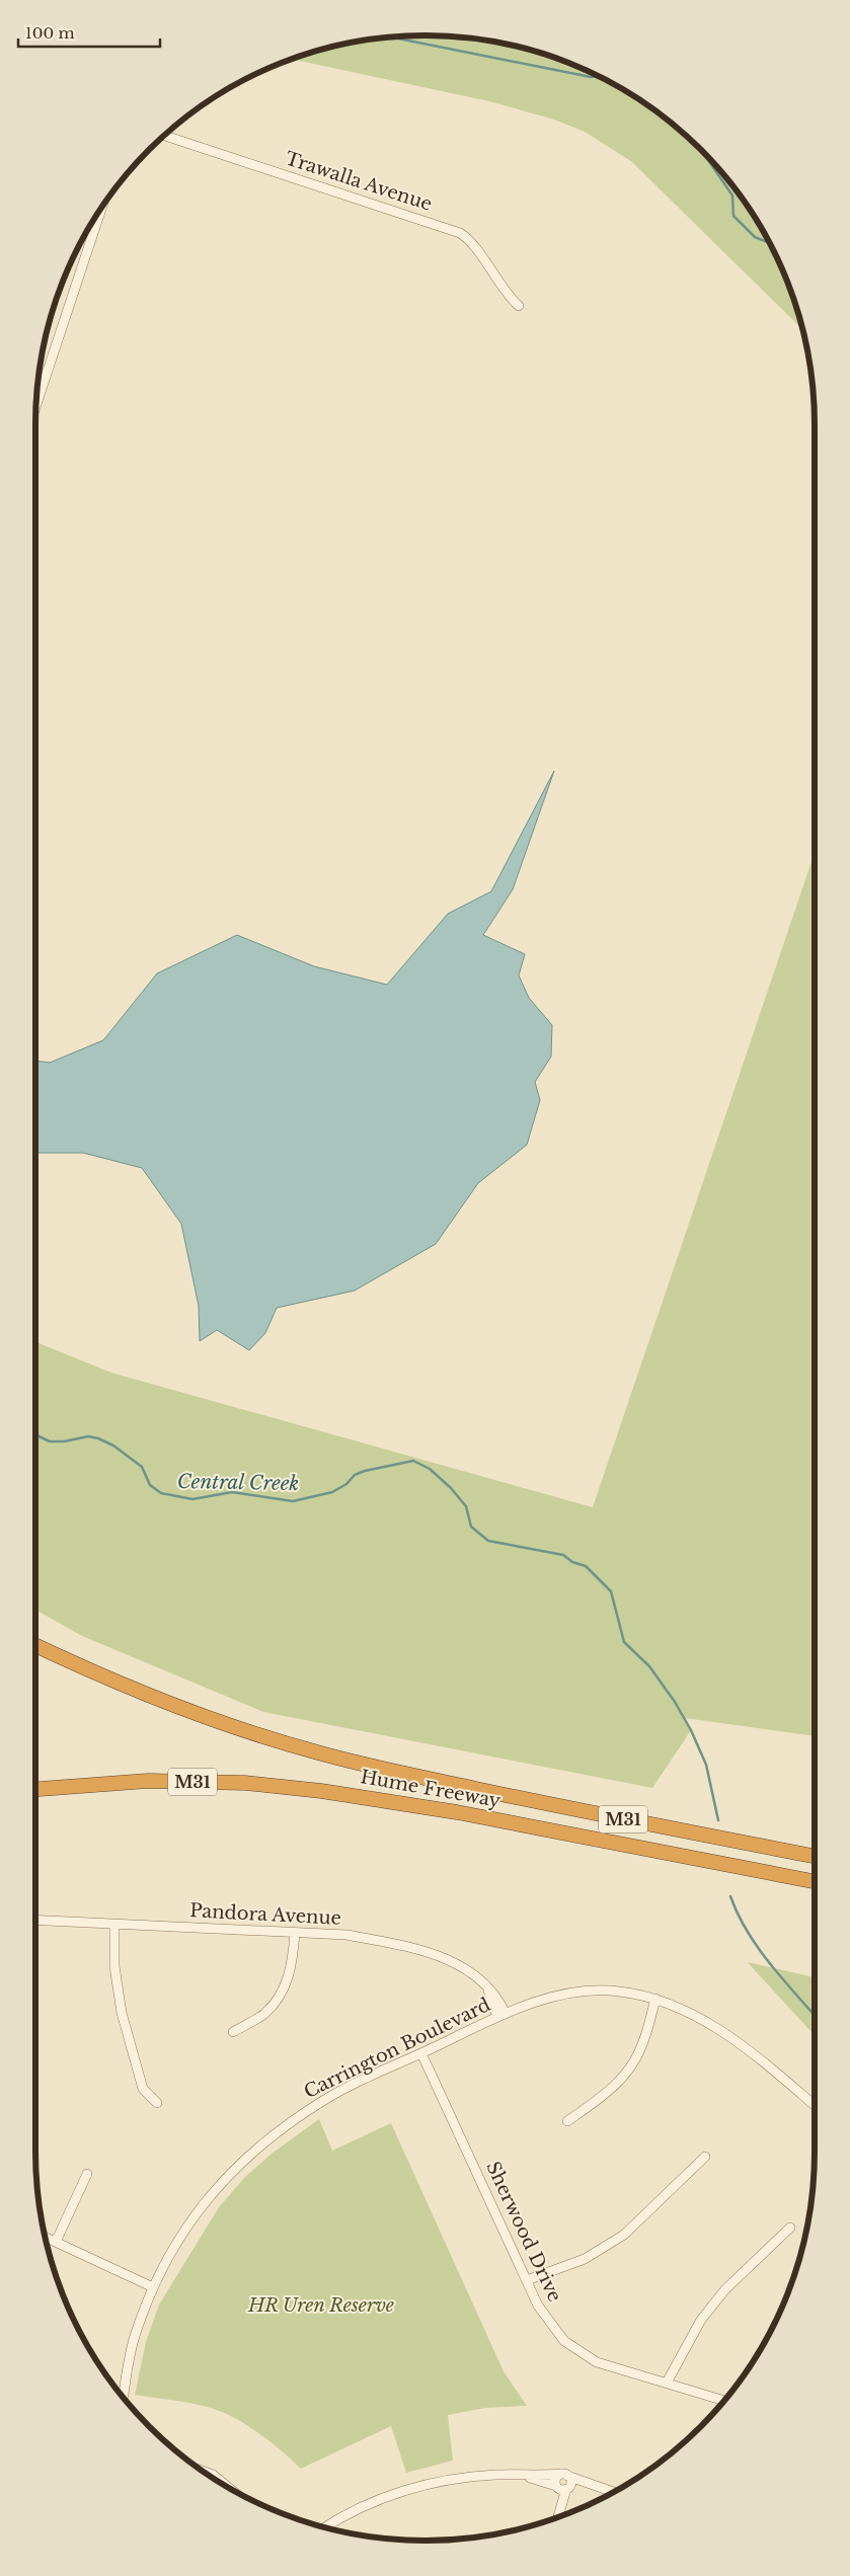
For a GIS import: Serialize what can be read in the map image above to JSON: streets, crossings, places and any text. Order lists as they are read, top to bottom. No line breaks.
{"streets":{"highway":["M31","Hume Freeway"],"street":["Trawalla Avenue","Pandora Avenue","Carrington Boulevard","Sherwood Drive"]},"crossings":[["Pandora Avenue","Carrington Boulevard"],["Carrington Boulevard","Sherwood Drive"]],"water":["Central Creek"],"parks":["HR Uren Reserve"],"scale_bar":"100 m"}
